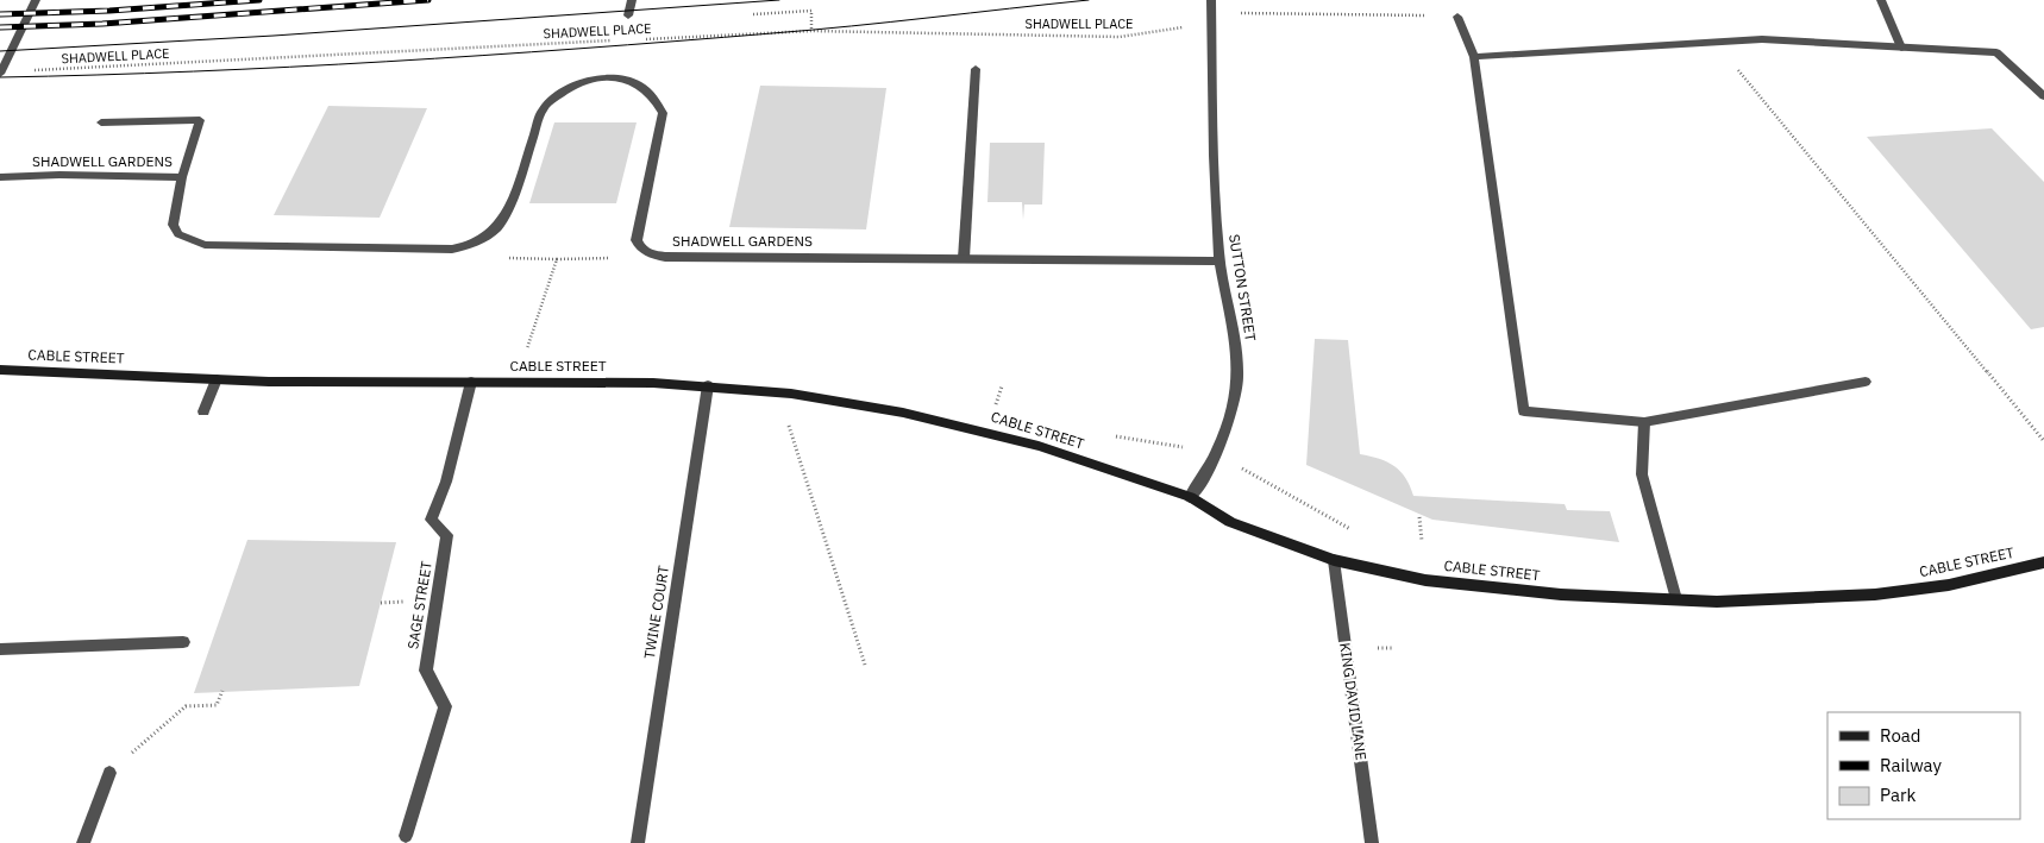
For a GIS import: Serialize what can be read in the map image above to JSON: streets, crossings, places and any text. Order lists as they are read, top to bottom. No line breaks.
{"streets":{"main road":["CABLE STREET"],"street":["SHADWELL GARDENS","SUTTON STREET","SAGE STREET","TWINE COURT","KING DAVID LANE"],"path":["SHADWELL PLACE"]},"crossings":[["SHADWELL GARDENS","SUTTON STREET"],["SUTTON STREET","CABLE STREET"],["CABLE STREET","SAGE STREET"],["CABLE STREET","TWINE COURT"],["CABLE STREET","KING DAVID LANE"]],"legend":["Road","Railway","Park"]}
